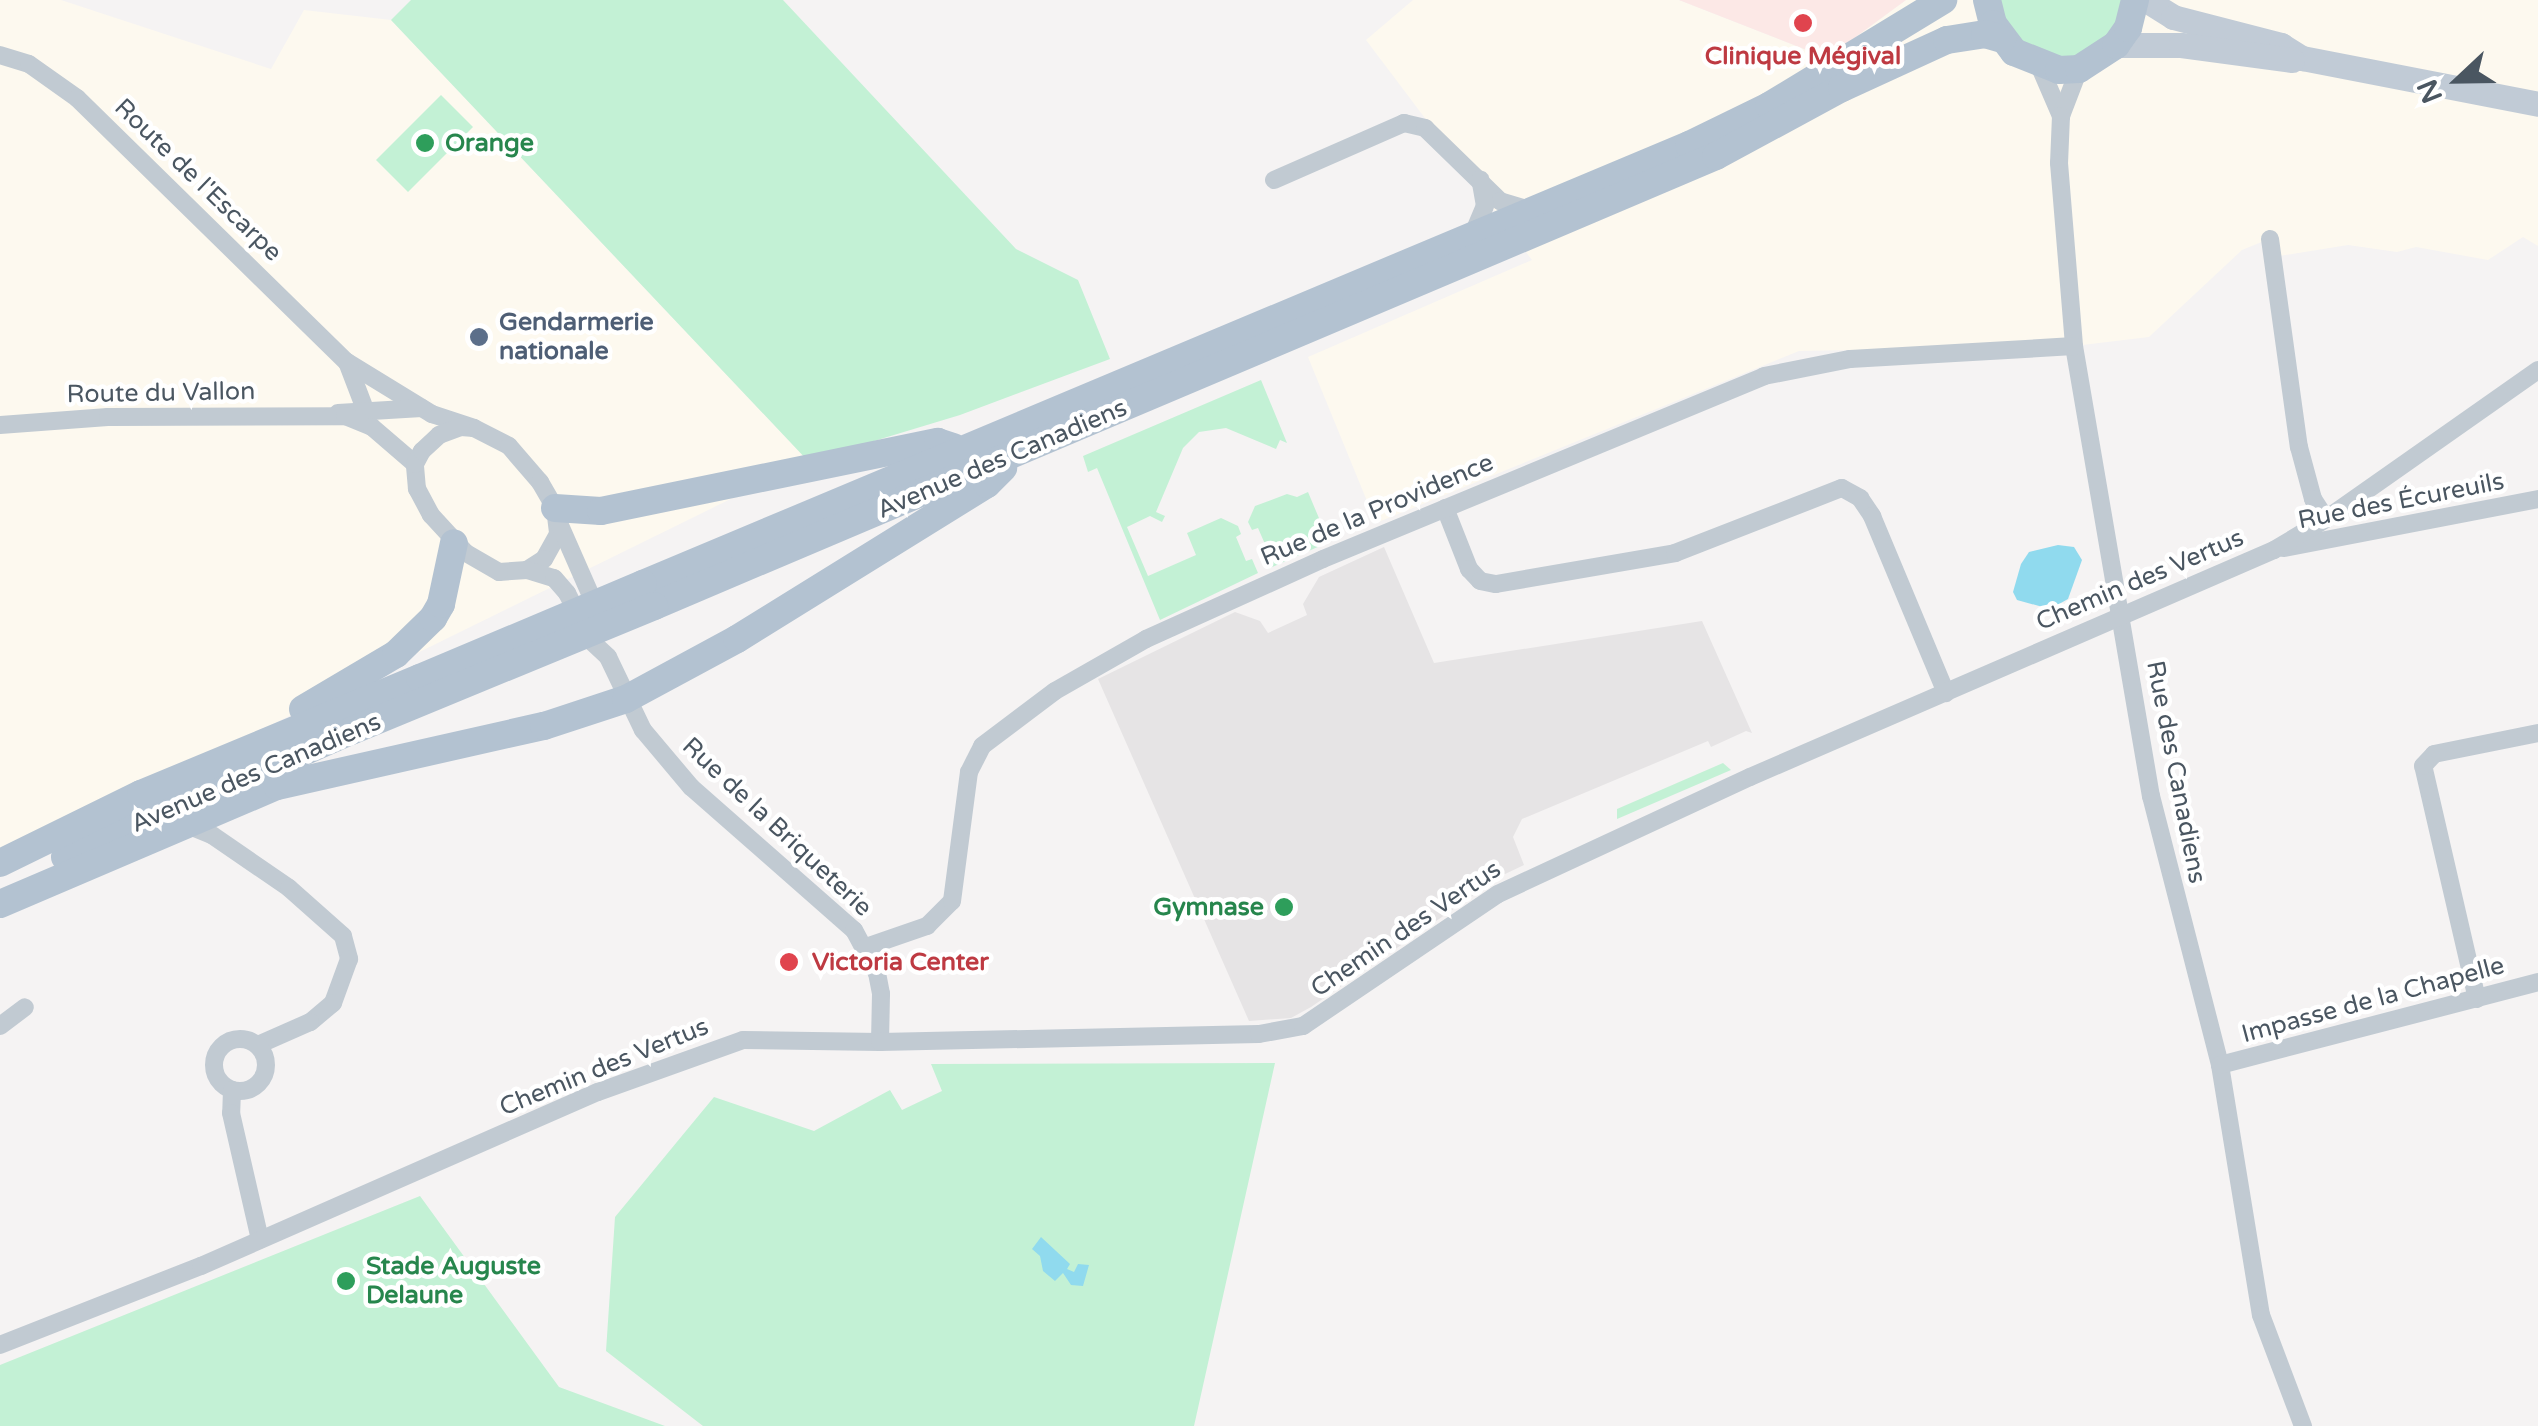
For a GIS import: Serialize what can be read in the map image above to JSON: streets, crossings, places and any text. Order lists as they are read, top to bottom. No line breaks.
{"streets":{"main road":["Avenue des Canadiens"],"street":["Route de l'Escarpe","Route du Vallon","Rue des Écureuils","Rue de la Providence","Chemin des Vertus","Rue des Canadiens","Rue de la Briqueterie","Impasse de la Chapelle"]},"crossings":[["Route de l'Escarpe","Rue de la Briqueterie"],["Rue des Écureuils","Chemin des Vertus"],["Rue de la Providence","Rue des Canadiens"],["Rue de la Providence","Rue de la Briqueterie"],["Chemin des Vertus","Rue des Canadiens"],["Chemin des Vertus","Rue de la Briqueterie"],["Rue des Canadiens","Impasse de la Chapelle"]],"places":["Clinique Mégival","Orange","Gendarmerie nationale","Gymnase","Victoria Center","Stade Auguste Delaune"],"north":"left"}
